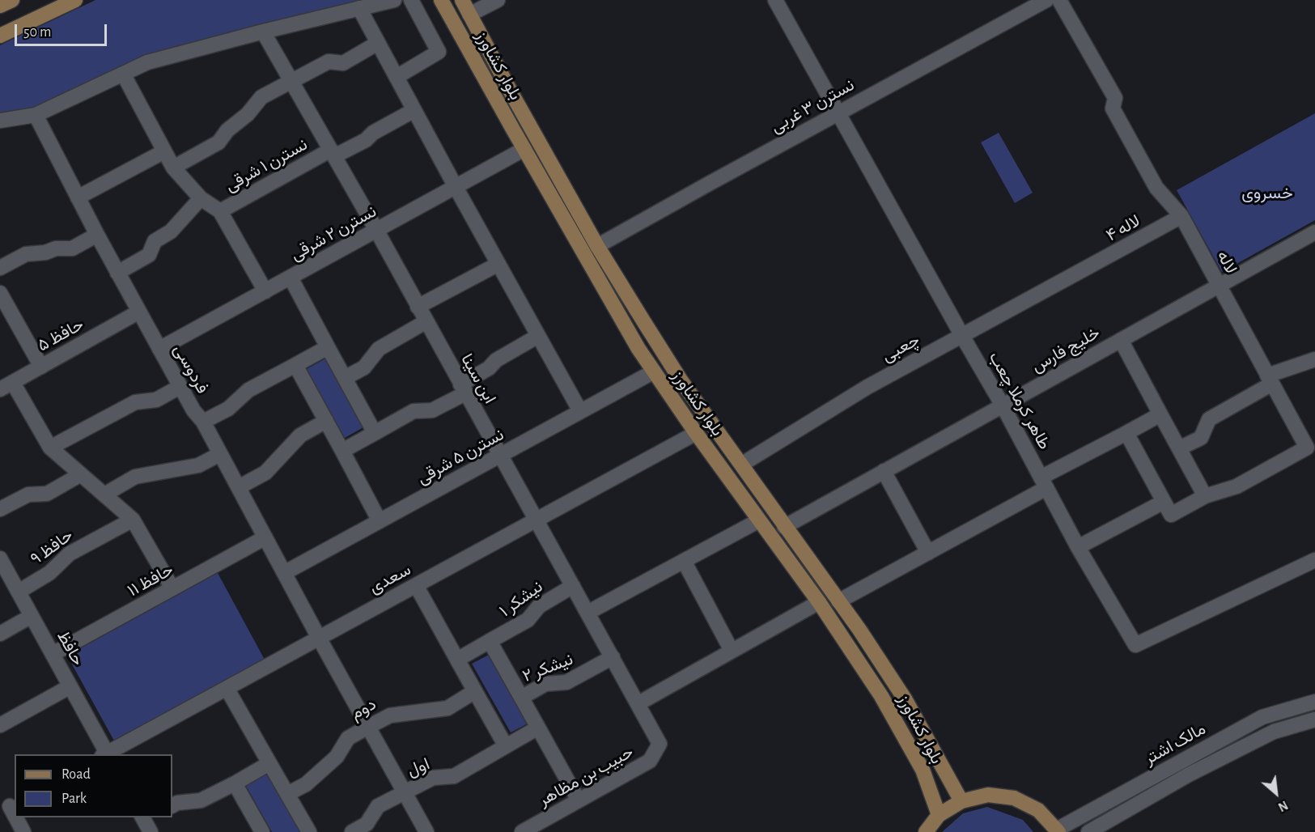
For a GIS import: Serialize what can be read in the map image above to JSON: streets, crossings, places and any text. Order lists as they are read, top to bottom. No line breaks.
{"streets":{"main road":["بلوار کشاورز"],"street":["نسترن ۳ غربی","نسترن ۱ شرقی","لاله ۴","نسترن ۲ شرقی","لاله","حافظ ۵","چعبی","خلیج فارس","فردوسی","ابن سینا","طاهر کرملا چعب","نسترن ۵ شرقی","حافظ ۹","سعدی","حافظ ۱۱","نیشکر ۱","حافظ","نیشکر ۲","دوم","مالک اشتر","اول","حبیب بن مظاهر"]},"crossings":[["بلوار کشاورز","نسترن ۳ غربی"],["بلوار کشاورز","نسترن ۲ شرقی"],["بلوار کشاورز","چعبی"],["بلوار کشاورز","خلیج فارس"],["بلوار کشاورز","نسترن ۵ شرقی"],["بلوار کشاورز","سعدی"],["نسترن ۳ غربی","طاهر کرملا چعب"],["نسترن ۱ شرقی","ابن سینا"],["لاله ۴","لاله"],["لاله ۴","چعبی"],["نسترن ۲ شرقی","فردوسی"],["نسترن ۲ شرقی","ابن سینا"],["لاله","خلیج فارس"],["حافظ ۵","فردوسی"],["چعبی","طاهر کرملا چعب"],["خلیج فارس","طاهر کرملا چعب"],["فردوسی","نسترن ۵ شرقی"],["فردوسی","سعدی"],["فردوسی","حافظ ۱۱"],["فردوسی","دوم"],["فردوسی","اول"],["ابن سینا","نسترن ۵ شرقی"],["ابن سینا","سعدی"],["ابن سینا","نیشکر ۱"],["ابن سینا","نیشکر ۲"],["ابن سینا","حبیب بن مظاهر"],["حافظ ۹","حافظ"],["سعدی","حافظ"],["حافظ ۱۱","حافظ"]],"parks":["خسروی"],"legend":["Road","Park"],"scale_bar":"50 m","north":"bottom right"}
